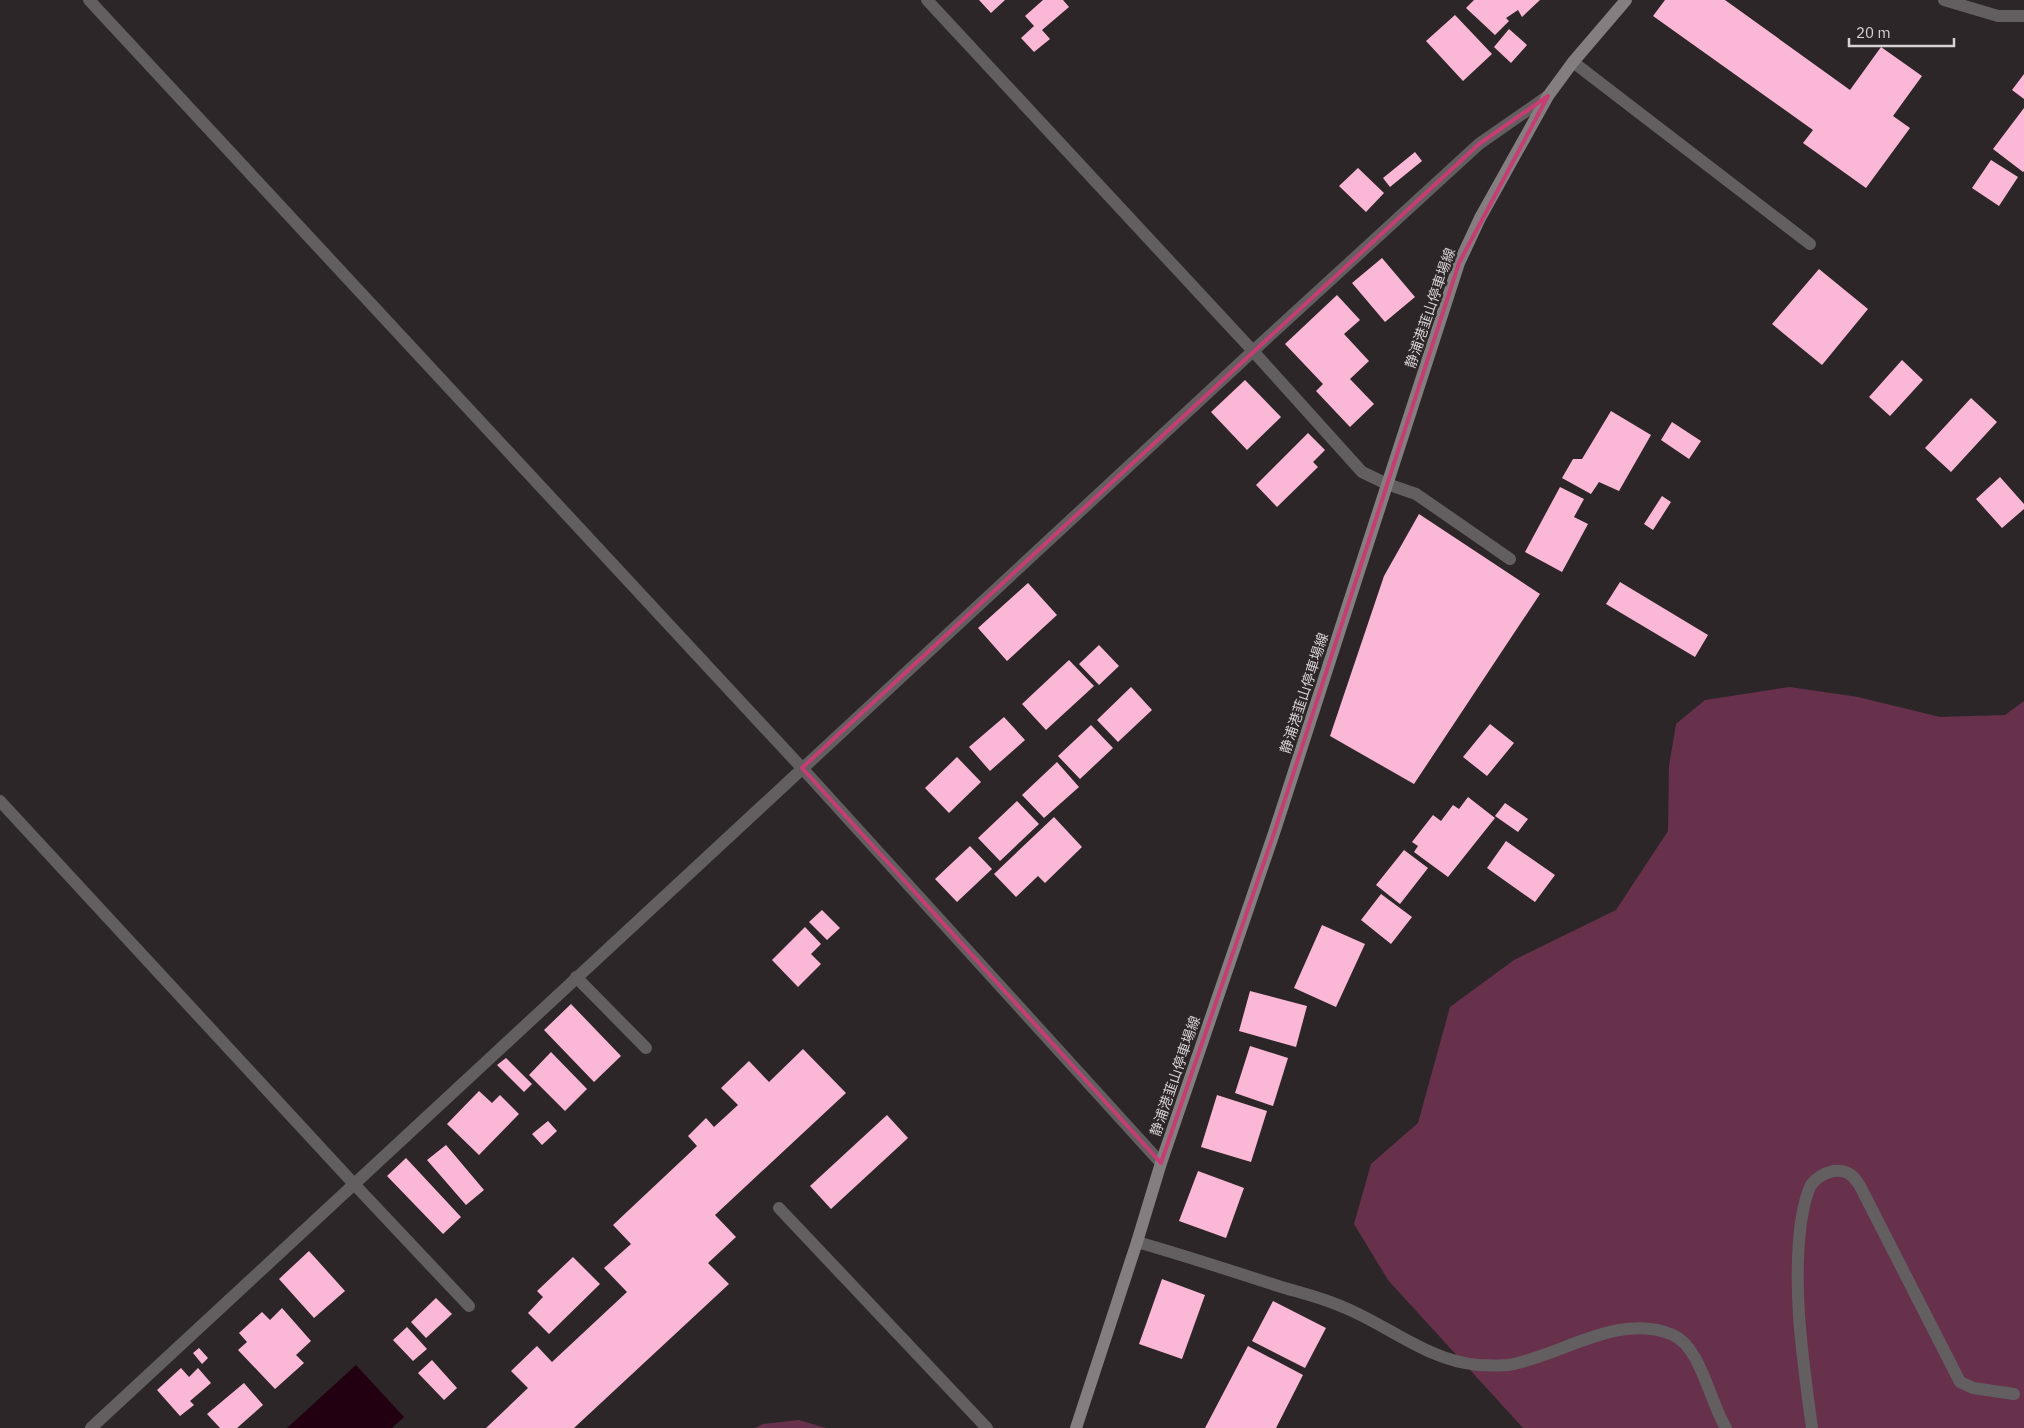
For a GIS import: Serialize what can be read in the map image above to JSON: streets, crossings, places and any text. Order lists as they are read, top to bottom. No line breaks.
{"streets":{"main road":["静浦港韮山停車場線"]},"scale_bar":"20 m"}
